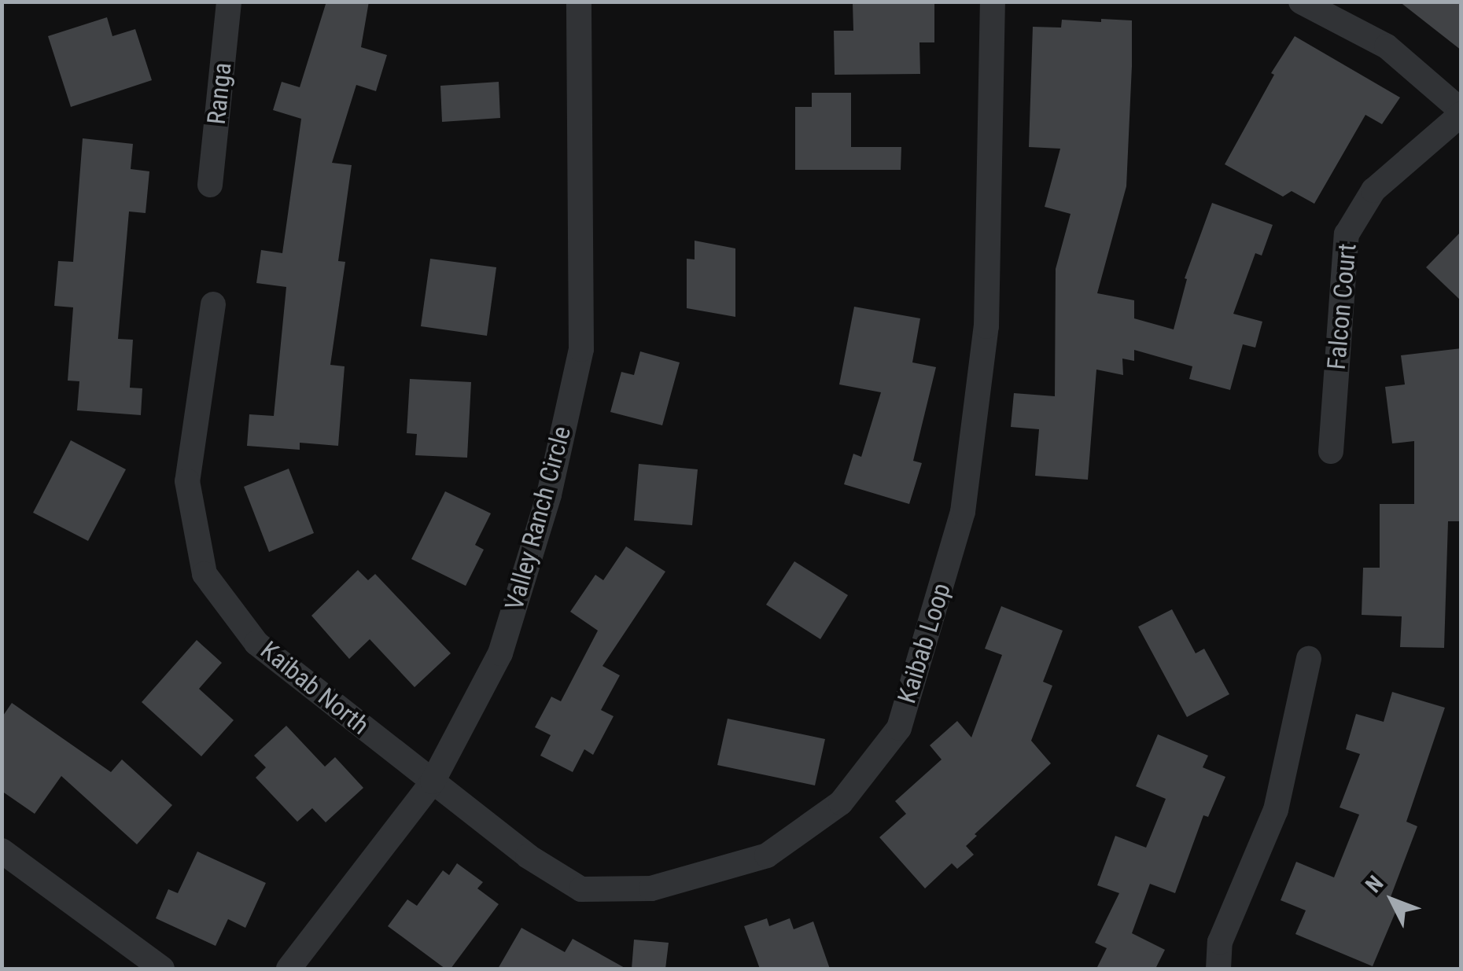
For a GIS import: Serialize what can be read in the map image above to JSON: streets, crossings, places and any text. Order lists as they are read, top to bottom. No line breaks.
{"streets":{"street":["Ranga","Falcon Court","Valley Ranch Circle","Kaibab Loop","Kaibab North"]},"crossings":[["Valley Ranch Circle","Kaibab Loop"],["Valley Ranch Circle","Kaibab North"],["Kaibab Loop","Kaibab North"]],"north":"top left"}
